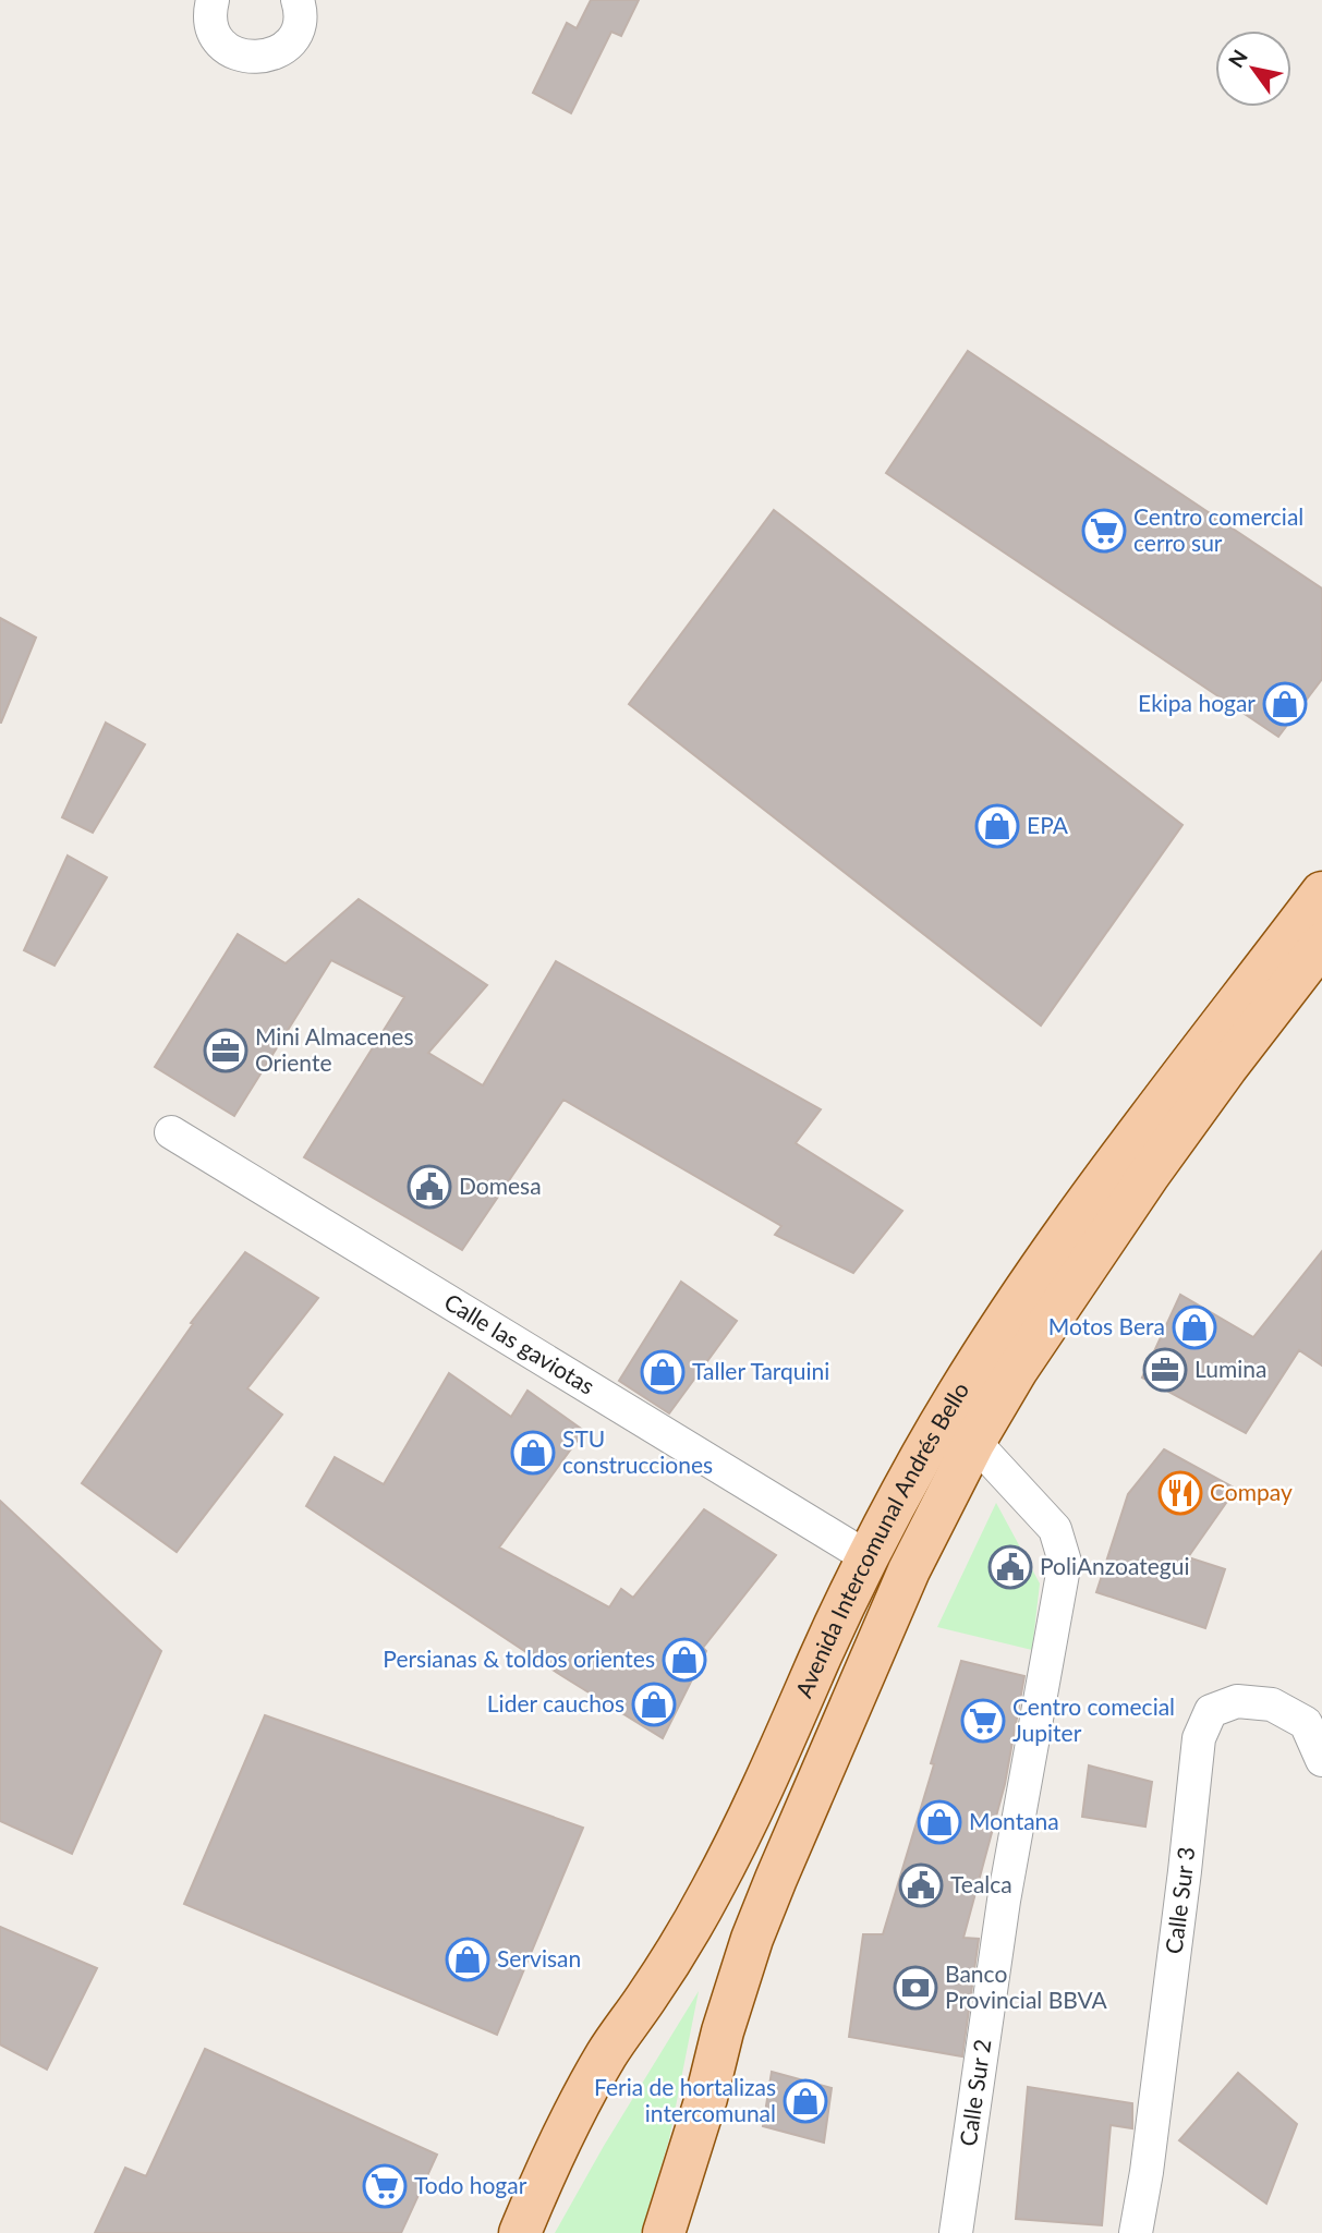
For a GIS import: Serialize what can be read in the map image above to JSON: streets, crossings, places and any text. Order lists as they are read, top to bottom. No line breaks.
{"streets":{"main road":["Avenida Intercomunal Andrés Bello"],"street":["Calle las gaviotas","Calle Sur 3","Calle Sur 2"]},"crossings":[["Calle las gaviotas","Avenida Intercomunal Andrés Bello"],["Avenida Intercomunal Andrés Bello","Calle Sur 2"]],"places":{"supermarket":["Centro comercial cerro sur","Centro comecial Jupiter","Todo hogar"],"shop":["Ekipa hogar","EPA","Motos Bera","Taller Tarquini","STU construcciones","Persianas & toldos orientes","Lider cauchos","Montana","Servisan","Feria de hortalizas intercomunal"],"office":["Mini Almacenes Oriente","Lumina"],"public building":["Domesa","PoliAnzoategui","Tealca"],"restaurant":["Compay"],"bank":["Banco Provincial BBVA"]},"north":"top left"}
